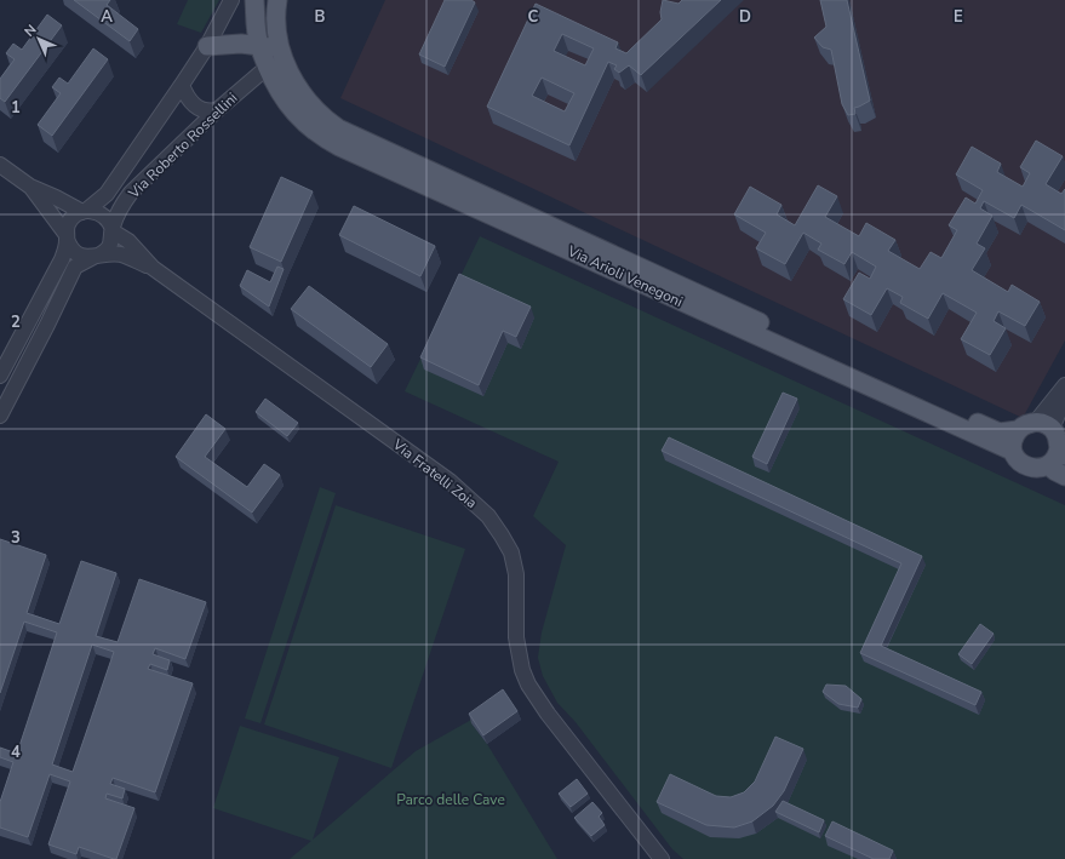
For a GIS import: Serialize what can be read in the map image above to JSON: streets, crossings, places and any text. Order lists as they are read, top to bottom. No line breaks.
{"streets":{"main road":["Via Arioli Venegoni"],"street":["Via Roberto Rossellini","Via Fratelli Zoia"]},"crossings":[["Via Roberto Rossellini","Via Arioli Venegoni"],["Via Roberto Rossellini","Via Fratelli Zoia"]],"parks":["Parco delle Cave"],"north":"top left","grid":{"columns":["A","B","C","D","E"],"rows":["1","2","3","4"]}}
